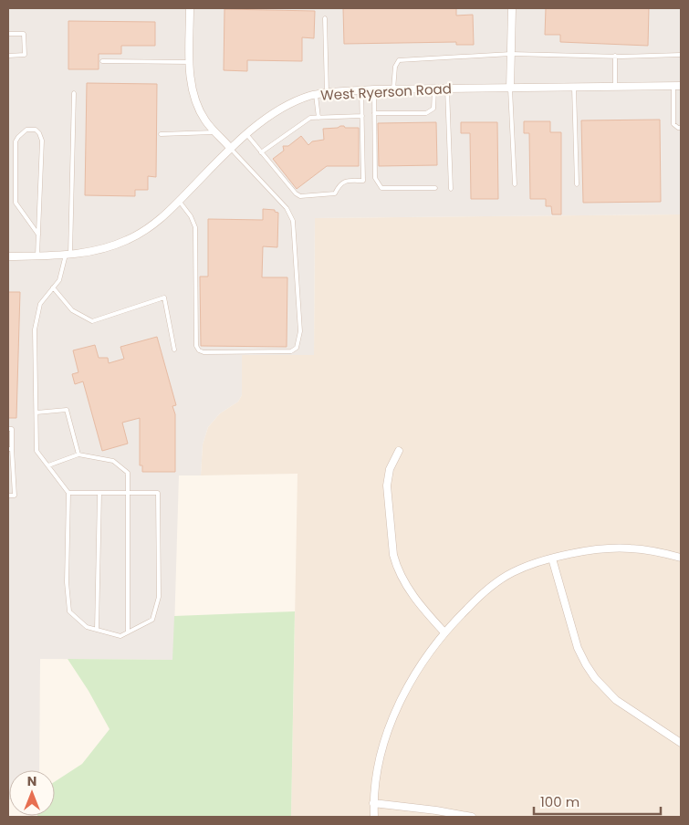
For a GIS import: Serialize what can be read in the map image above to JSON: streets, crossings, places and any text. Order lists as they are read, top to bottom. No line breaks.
{"streets":{"street":["West Ryerson Road"]},"scale_bar":"100 m","north":"top"}
